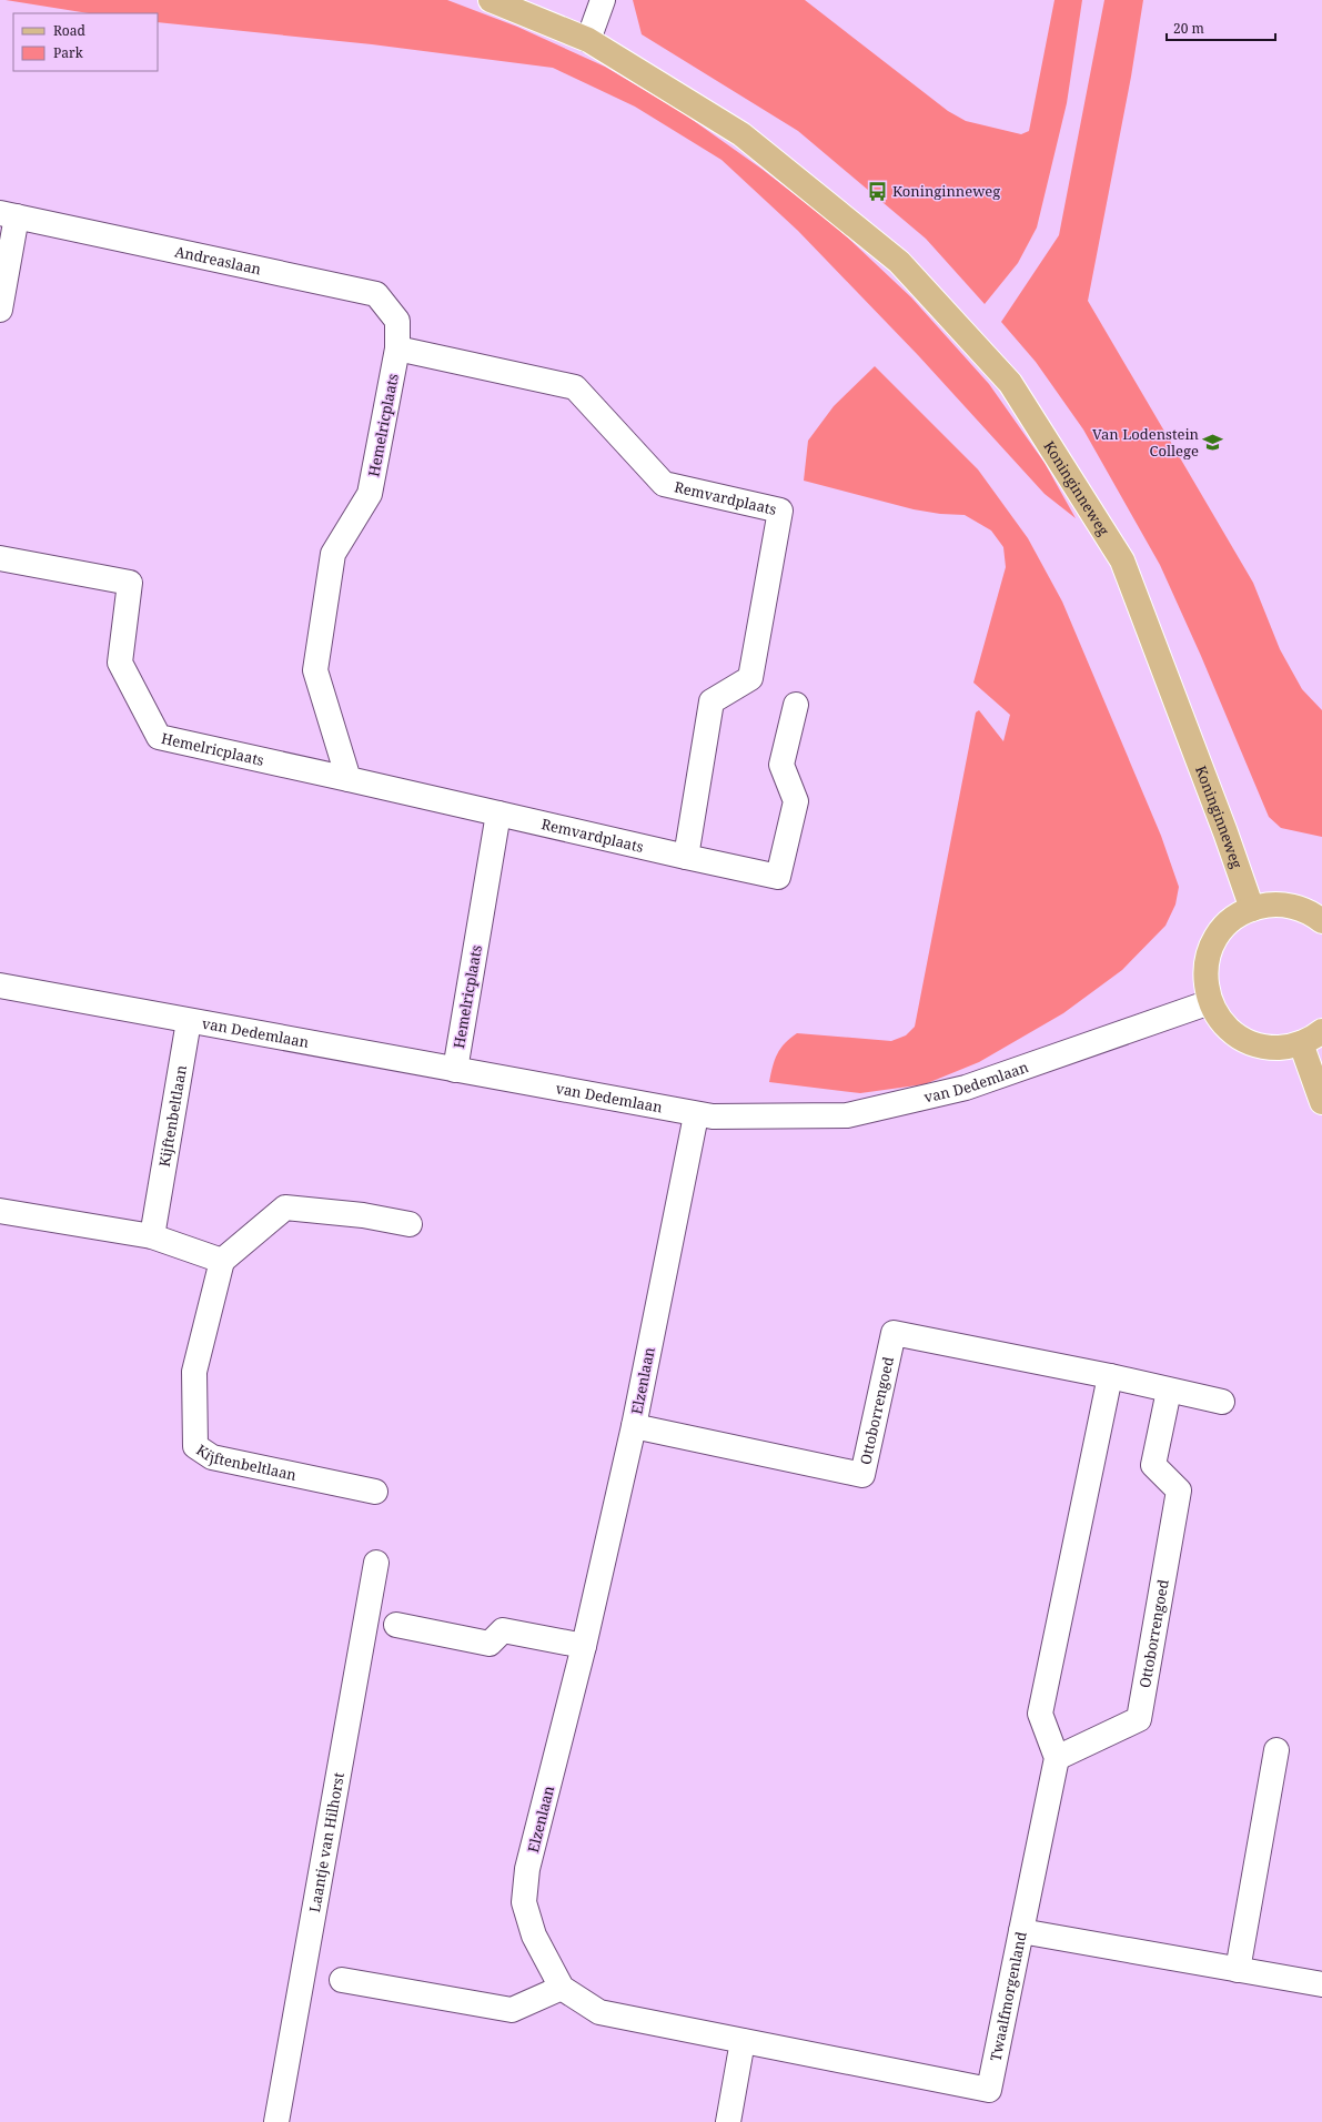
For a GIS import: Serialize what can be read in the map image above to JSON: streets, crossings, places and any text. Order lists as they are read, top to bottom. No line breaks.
{"streets":{"main road":["Koninginneweg"],"street":["Andreaslaan","Hemelricplaats","Remvardplaats","van Dedemlaan","Kijftenbeltlaan","Elzenlaan","Ottoborrengoed","Laantje van Hilhorst","Twaalfmorgenland"]},"crossings":[["Andreaslaan","Hemelricplaats"],["Andreaslaan","Remvardplaats"],["Hemelricplaats","Remvardplaats"],["Hemelricplaats","van Dedemlaan"],["van Dedemlaan","Kijftenbeltlaan"],["van Dedemlaan","Elzenlaan"],["Elzenlaan","Ottoborrengoed"],["Elzenlaan","Twaalfmorgenland"]],"places":{"bus stop":["Koninginneweg"],"school or university":["Van Lodenstein College"]},"legend":["Road","Park"],"scale_bar":"20 m"}
